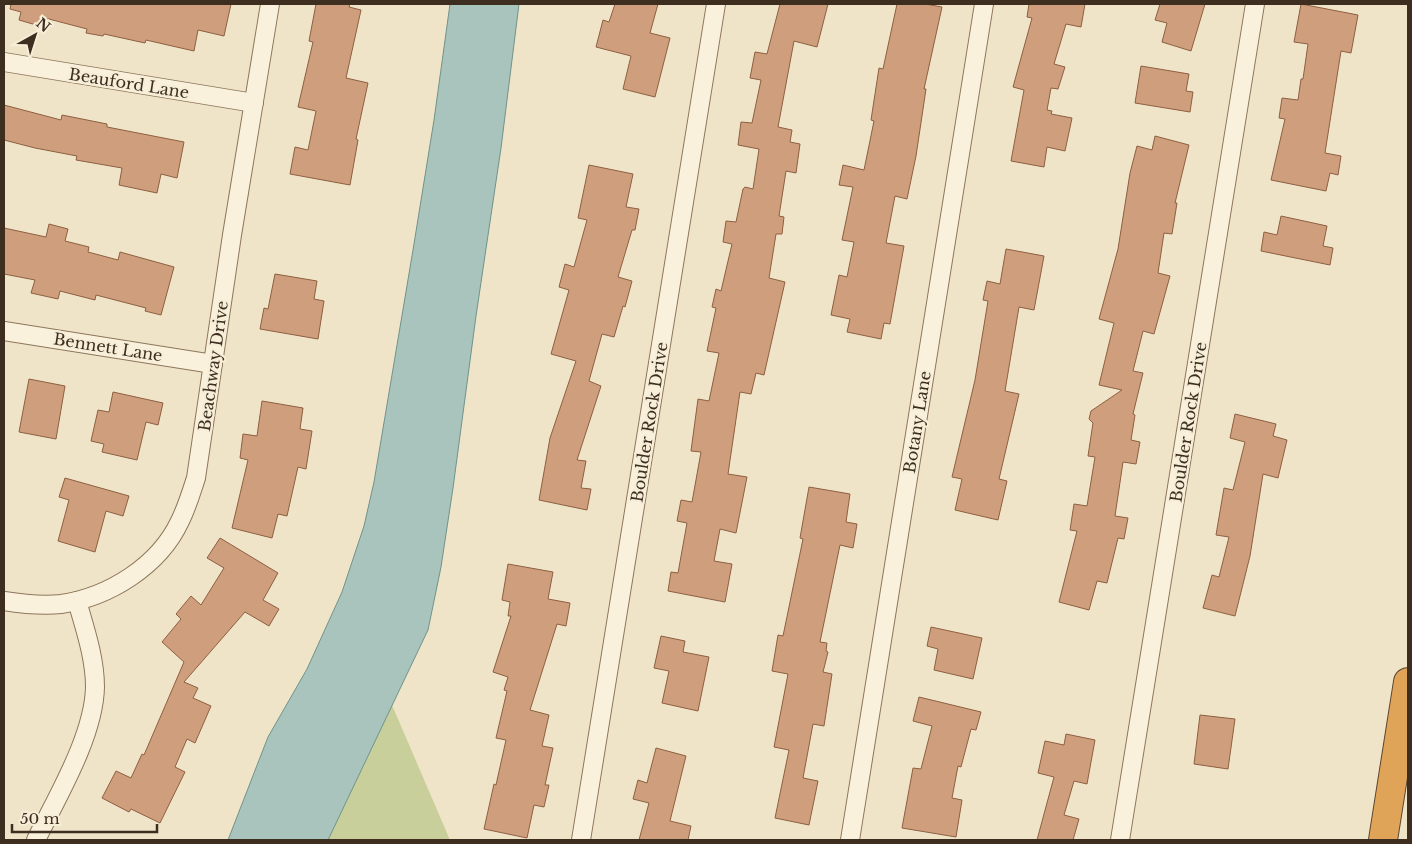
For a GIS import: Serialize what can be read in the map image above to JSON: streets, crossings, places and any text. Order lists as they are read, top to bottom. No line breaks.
{"streets":{"street":["Beauford Lane","Bennett Lane","Beachway Drive","Boulder Rock Drive","Botany Lane"]},"crossings":[["Beauford Lane","Beachway Drive"],["Bennett Lane","Beachway Drive"]],"scale_bar":"50 m","north":"top right"}
